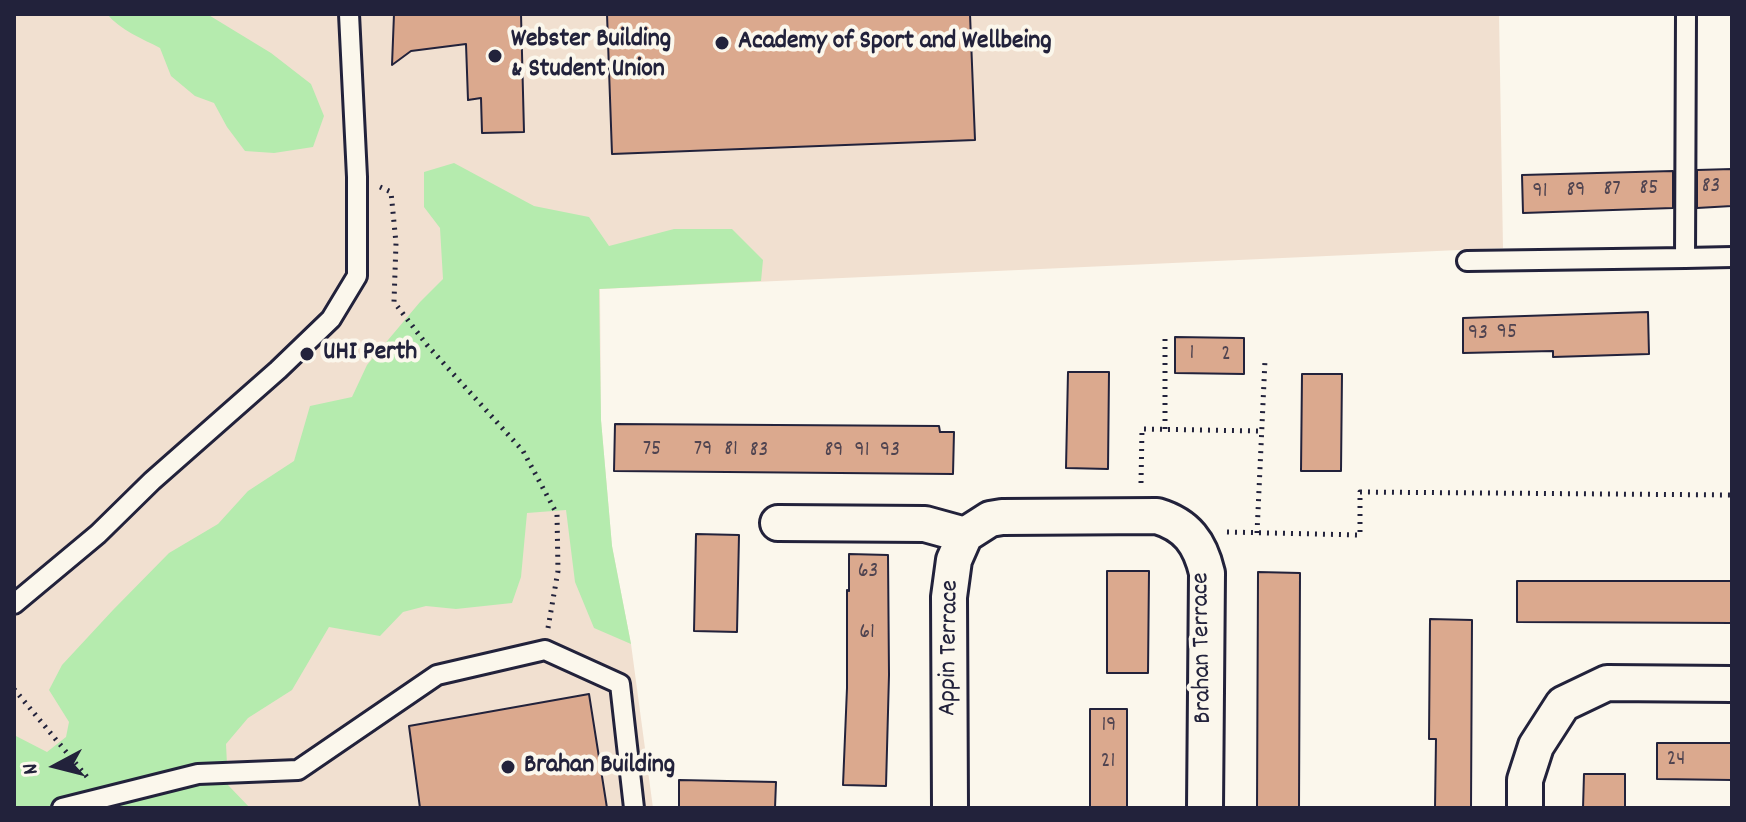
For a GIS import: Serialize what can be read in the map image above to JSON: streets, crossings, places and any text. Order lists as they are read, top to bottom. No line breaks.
{"streets":{"street":["Appin Terrace","Brahan Terrace"]},"places":["Academy of Sport and Wellbeing","Webster Building & Student Union","UHI Perth","Brahan Building"],"house_numbers":["83","85","87","89","91","95","93","1","2","75","79","81","83","89","91","93","63","61","19","24","21"],"north":"left"}
